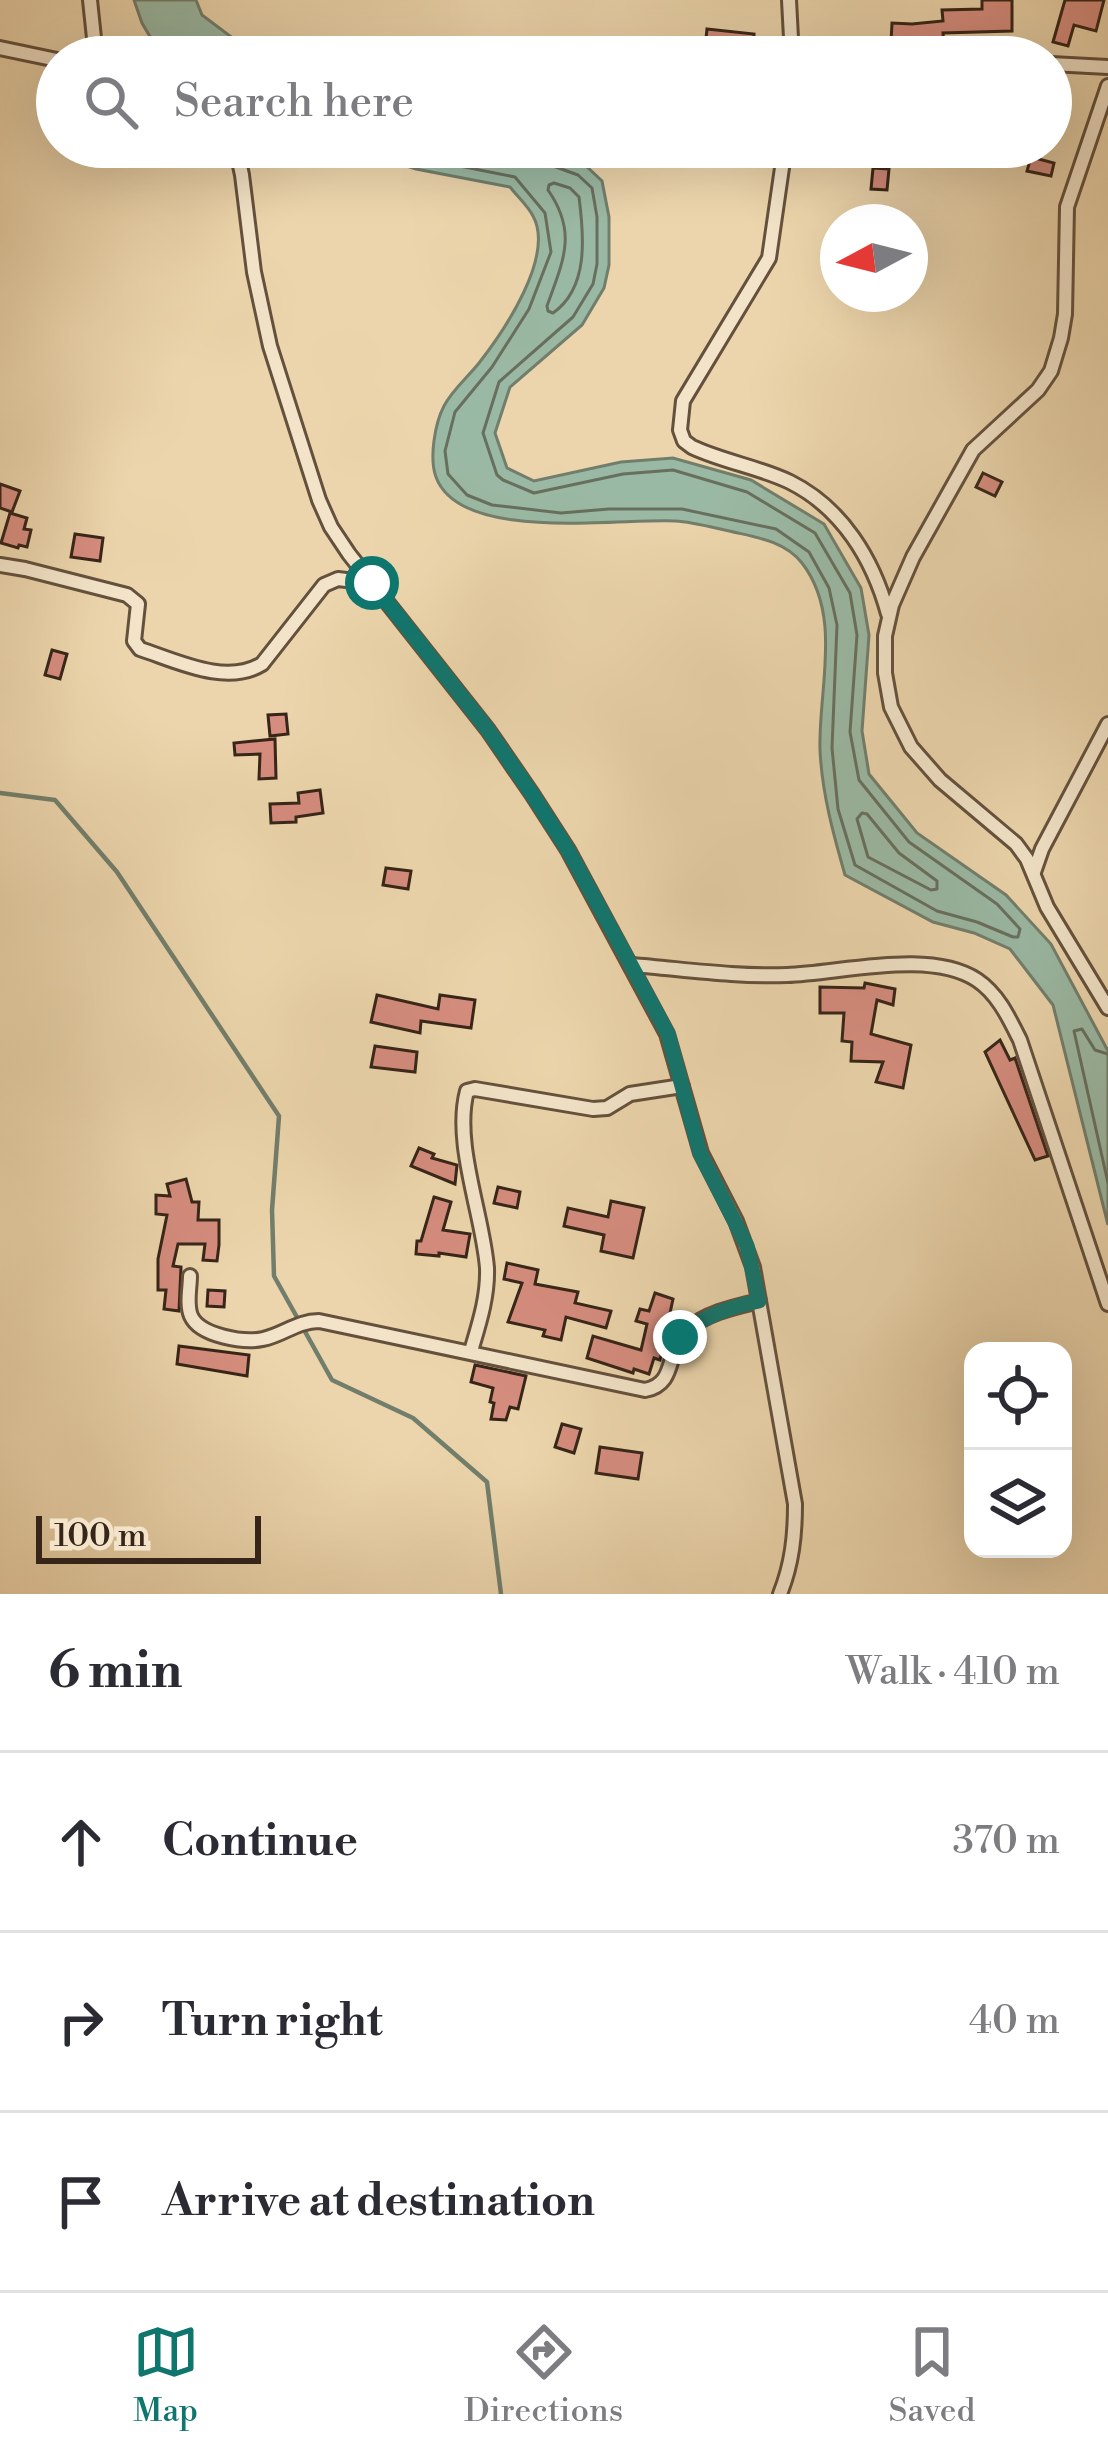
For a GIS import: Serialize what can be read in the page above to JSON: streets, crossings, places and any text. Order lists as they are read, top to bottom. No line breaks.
{"scale_bar":"100 m","north":"left","page":{"search":"Search here","scale":"100 m","heading":["6 min","Walk · 410 m"],"list":[["Continue","370 m"],["Turn right","40 m"],"Arrive at destination"],"nav":["Map","Directions","Saved"]}}
